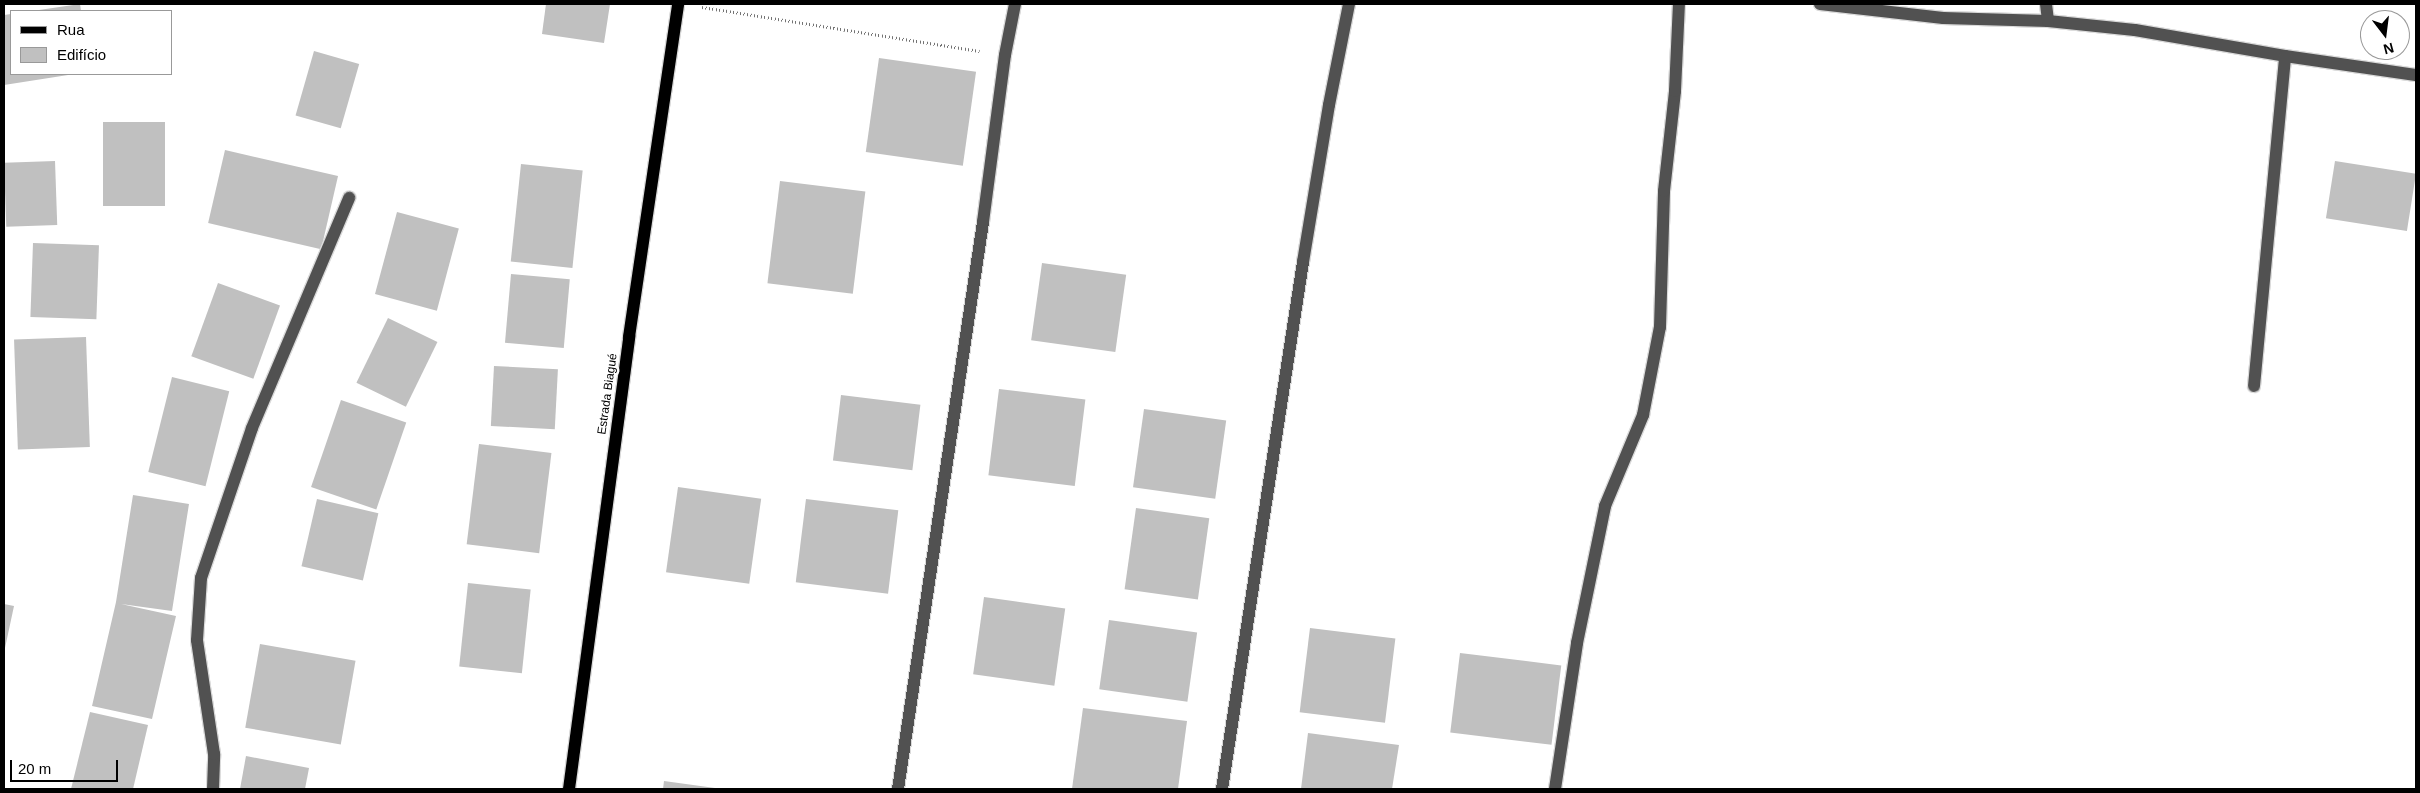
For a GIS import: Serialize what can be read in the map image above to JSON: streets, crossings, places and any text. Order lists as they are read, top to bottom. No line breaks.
{"streets":{"main road":["Estrada Biagué"]},"legend":["Rua","Edifício"],"scale_bar":"20 m","north":"bottom"}
